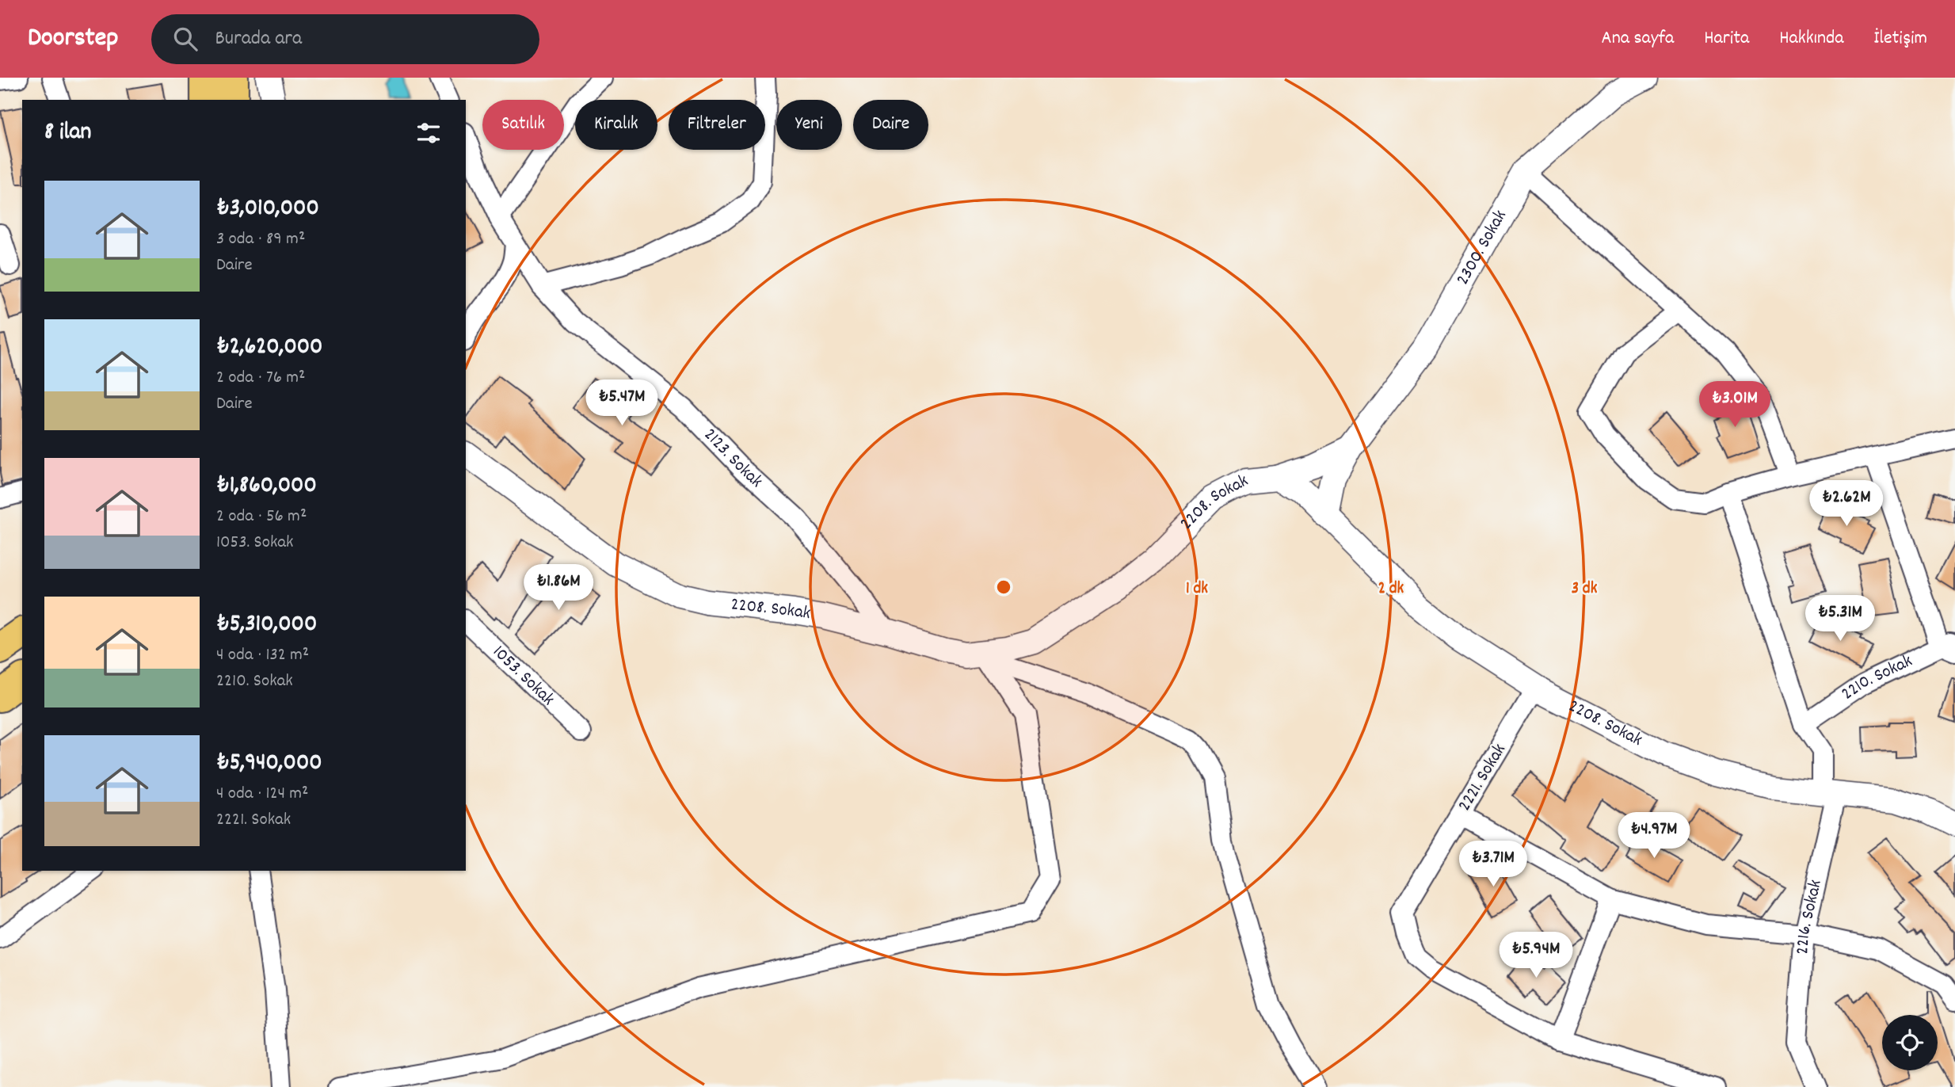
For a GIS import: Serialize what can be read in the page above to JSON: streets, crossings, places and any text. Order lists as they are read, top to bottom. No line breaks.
{"streets":{"street":["2300. Sokak","2123. Sokak","2208. Sokak","1053. Sokak","2210. Sokak","2221. Sokak","2216. Sokak"]},"crossings":[["2300. Sokak","2208. Sokak"],["2123. Sokak","2208. Sokak"],["2208. Sokak","2221. Sokak"],["2208. Sokak","2216. Sokak"],["2210. Sokak","2216. Sokak"]],"page":{"header":"Doorstep","search":"Burada ara","nav":["Ana sayfa","Harita","Hakkında","İletişim"],"chip":["Satılık","Kiralık","Filtreler","Yeni","Daire"],"heading":"8 ilan","list":[{"name":"₺3,010,000","note":"3 oda · 89 m² · Daire"},{"name":"₺2,620,000","note":"2 oda · 76 m² · Daire"},{"name":"₺1,860,000","note":"2 oda · 56 m² · 1053. Sokak"},{"name":"₺5,310,000","note":"4 oda · 132 m² · 2210. Sokak"},{"name":"₺5,940,000","note":"4 oda · 124 m² · 2221. Sokak"}],"price":["₺5.47M","₺3.01M","₺2.62M","₺1.86M","₺5.31M","₺4.97M","₺3.71M","₺5.94M"]},"rings":["1 dk","2 dk","3 dk"]}
